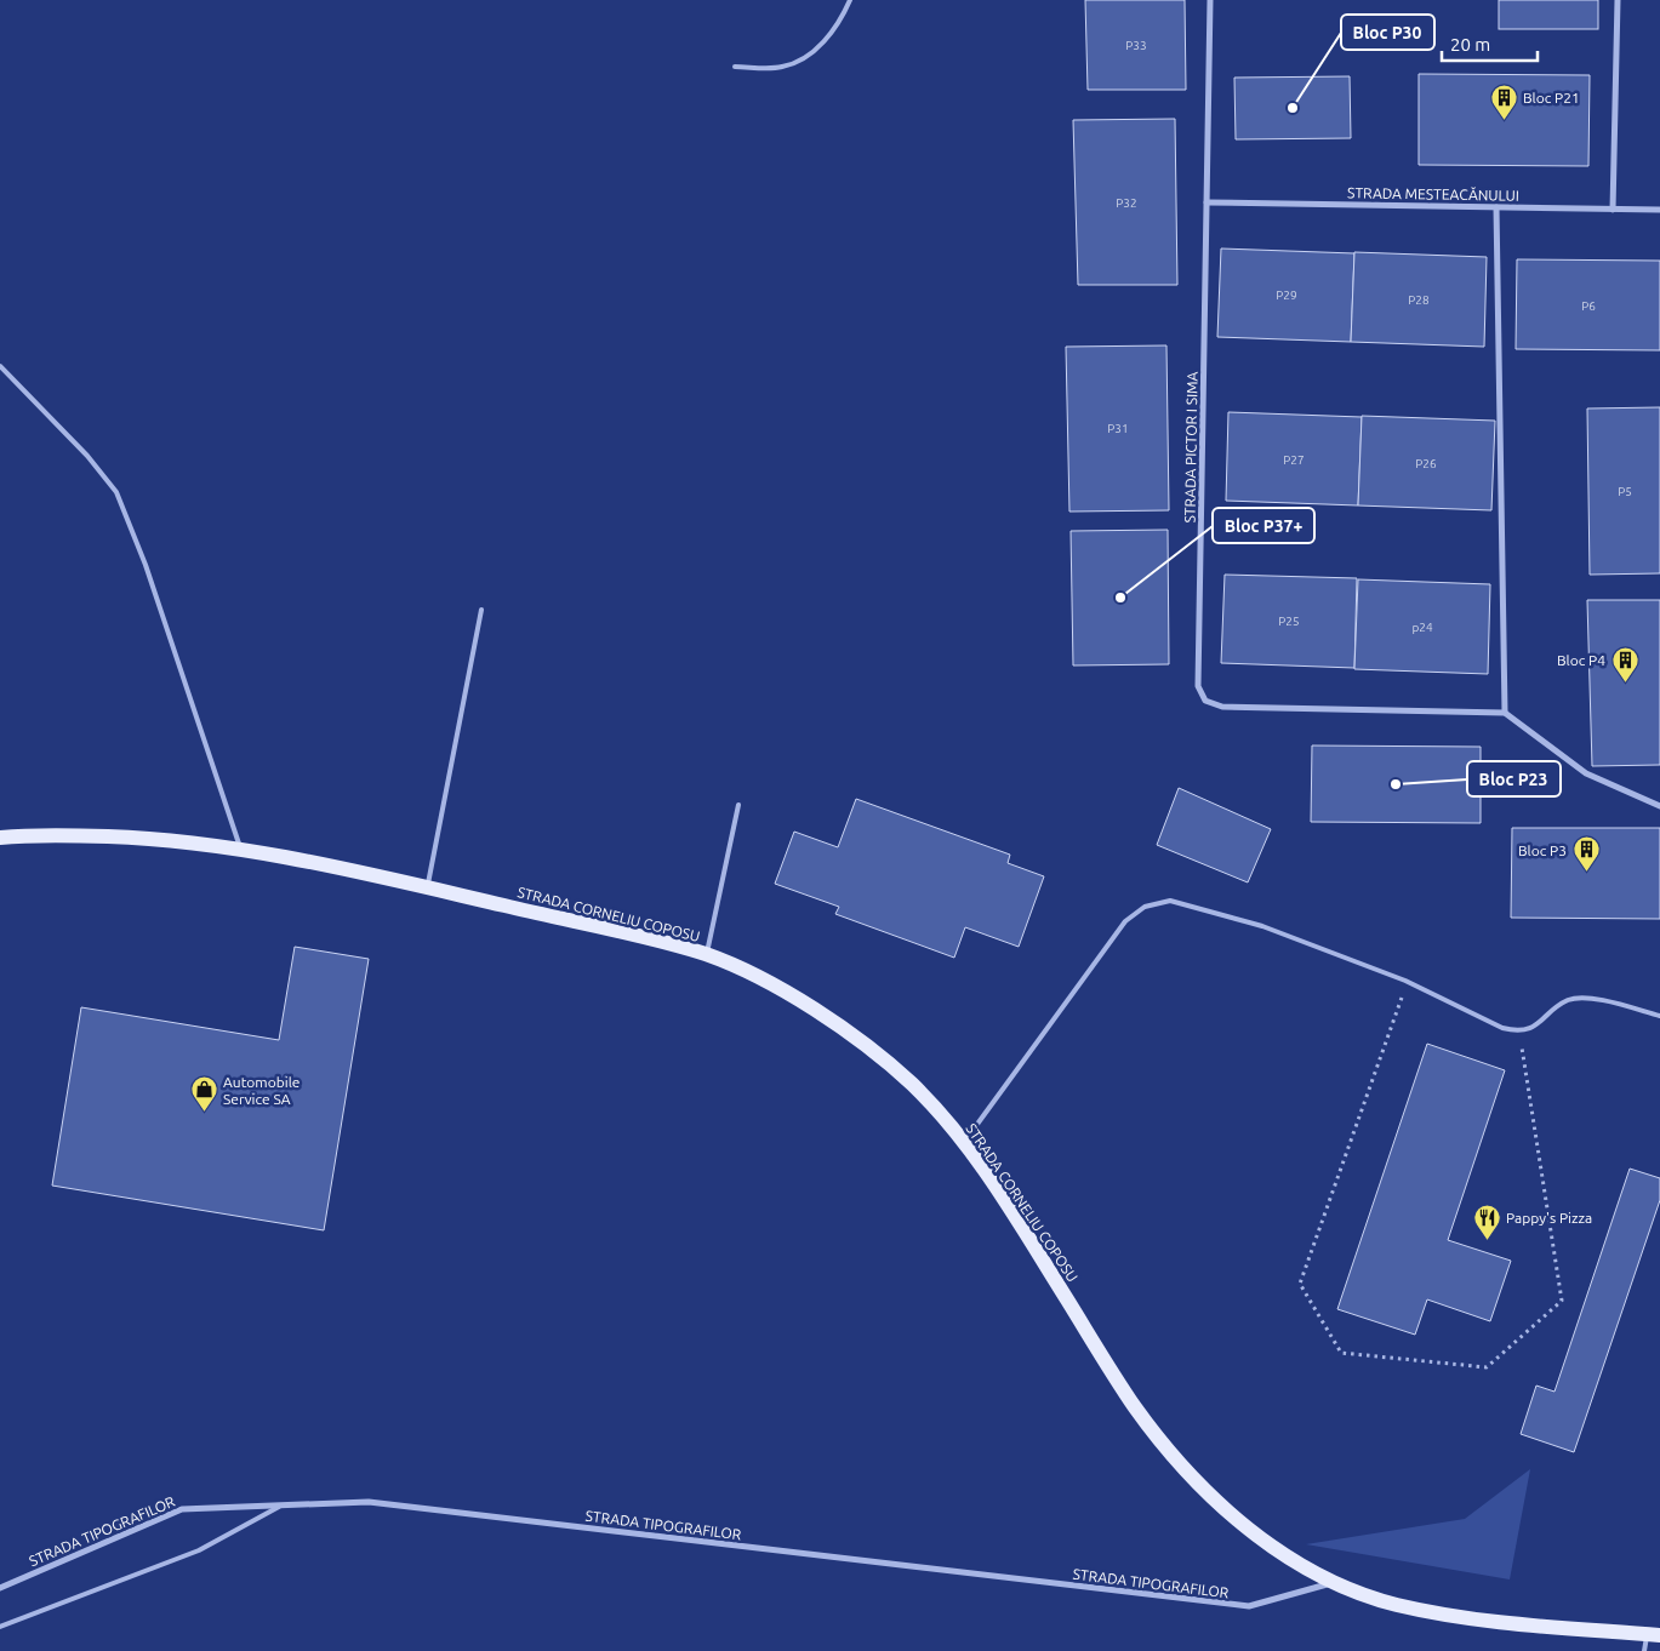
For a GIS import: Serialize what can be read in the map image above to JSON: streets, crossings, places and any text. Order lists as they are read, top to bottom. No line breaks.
{"streets":{"main road":["STRADA CORNELIU COPOSU"],"street":["STRADA MESTEACĂNULUI","STRADA PICTOR I SIMA","STRADA TIPOGRAFILOR"]},"crossings":[["STRADA MESTEACĂNULUI","STRADA PICTOR I SIMA"],["STRADA CORNELIU COPOSU","STRADA TIPOGRAFILOR"]],"places":{"other":["Bloc P30","Bloc P37+","Bloc P23"],"building":["Bloc P21","Bloc P4","Bloc P3"],"shop":["Automobile Service SA"],"restaurant":["Pappy's Pizza"]},"house_numbers":["P33","P32","P29","P28","P6","P31","P27","P26","P5","P25","p24"],"scale_bar":"20 m"}
